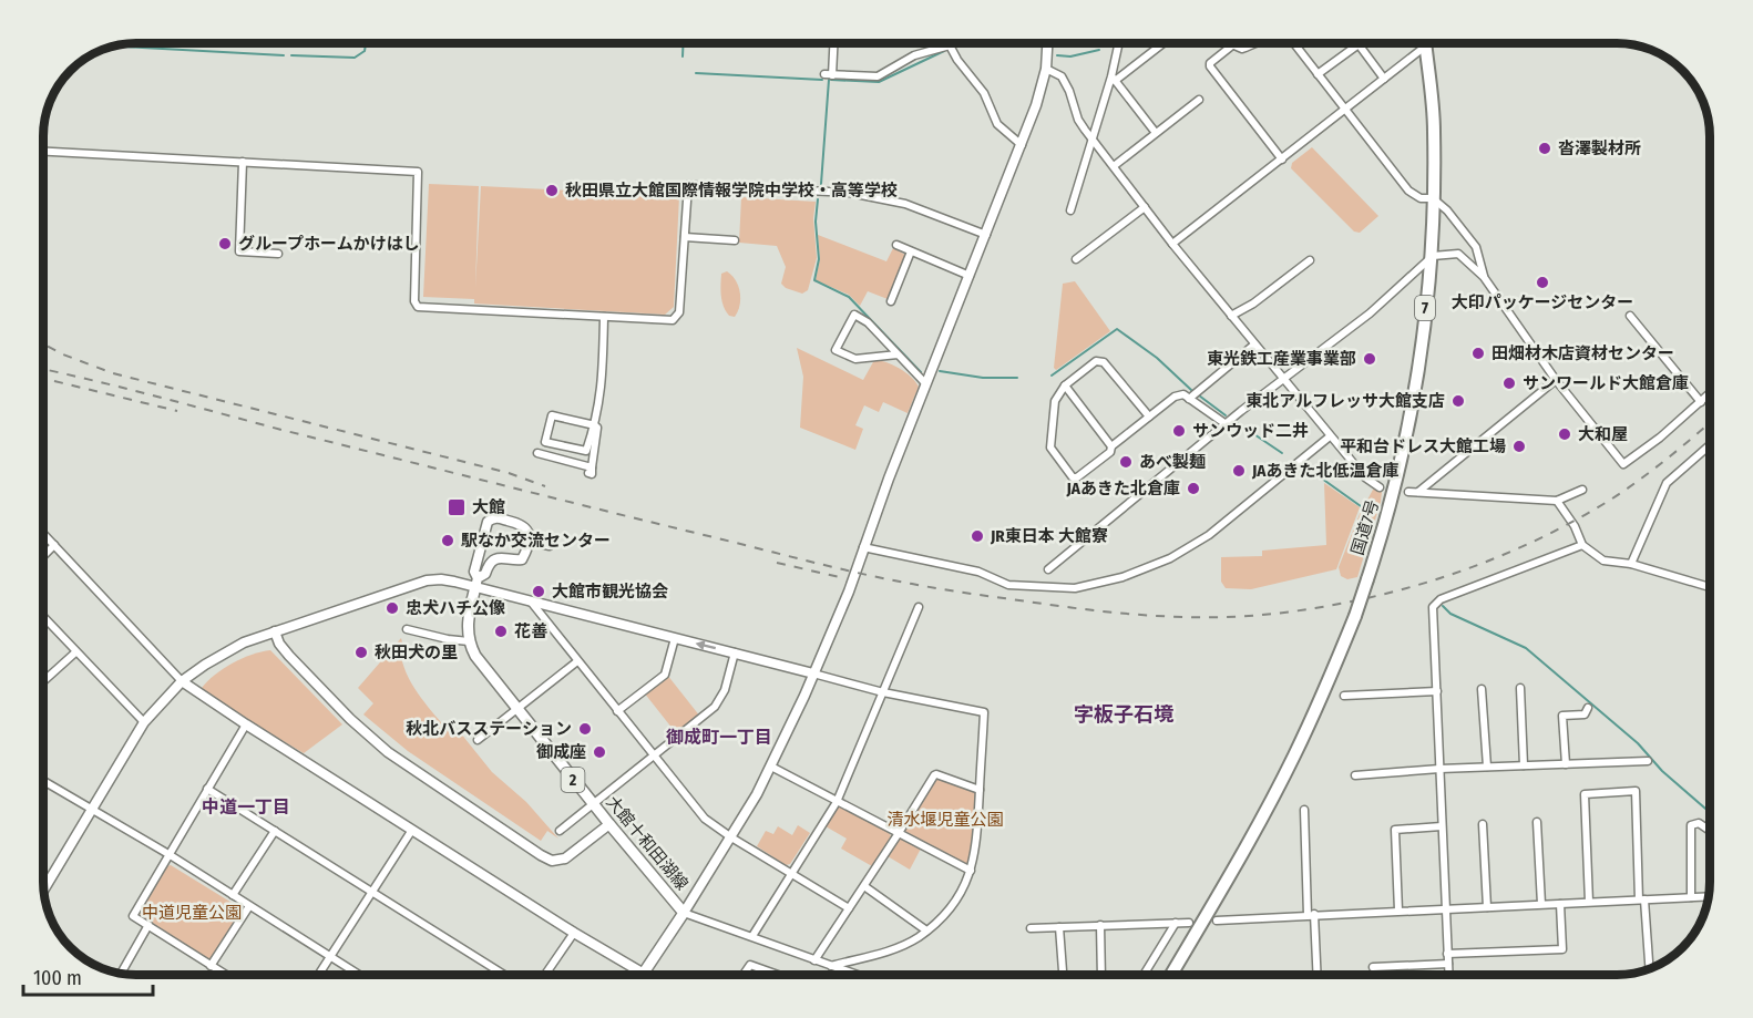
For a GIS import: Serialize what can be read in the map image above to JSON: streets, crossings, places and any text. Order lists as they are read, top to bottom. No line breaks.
{"streets":{"highway":["7","国道7号"],"main road":["2","大館十和田湖線"]},"districts":["字板子石境","御成町一丁目","中道一丁目"],"parks":["清水堰児童公園","中道児童公園"],"places":{"other":["沓澤製材所","秋田県立大館国際情報学院中学校・高等学校","グループホームかけはし","大印パッケージセンター","田畑材木店資材センター","東光鉄工産業事業部","サンワールド大館倉庫","東北アルフレッサ大館支店","サンウッド二井","大和屋","平和台ドレス大館工場","あべ製麺","JAあきた北低温倉庫","JAあきた北倉庫","JR東日本 大館寮","駅なか交流センター","大館市観光協会","忠犬ハチ公像","花善","秋田犬の里","秋北バスステーション","御成座"],"transit":["大館"]},"scale_bar":"100 m"}
